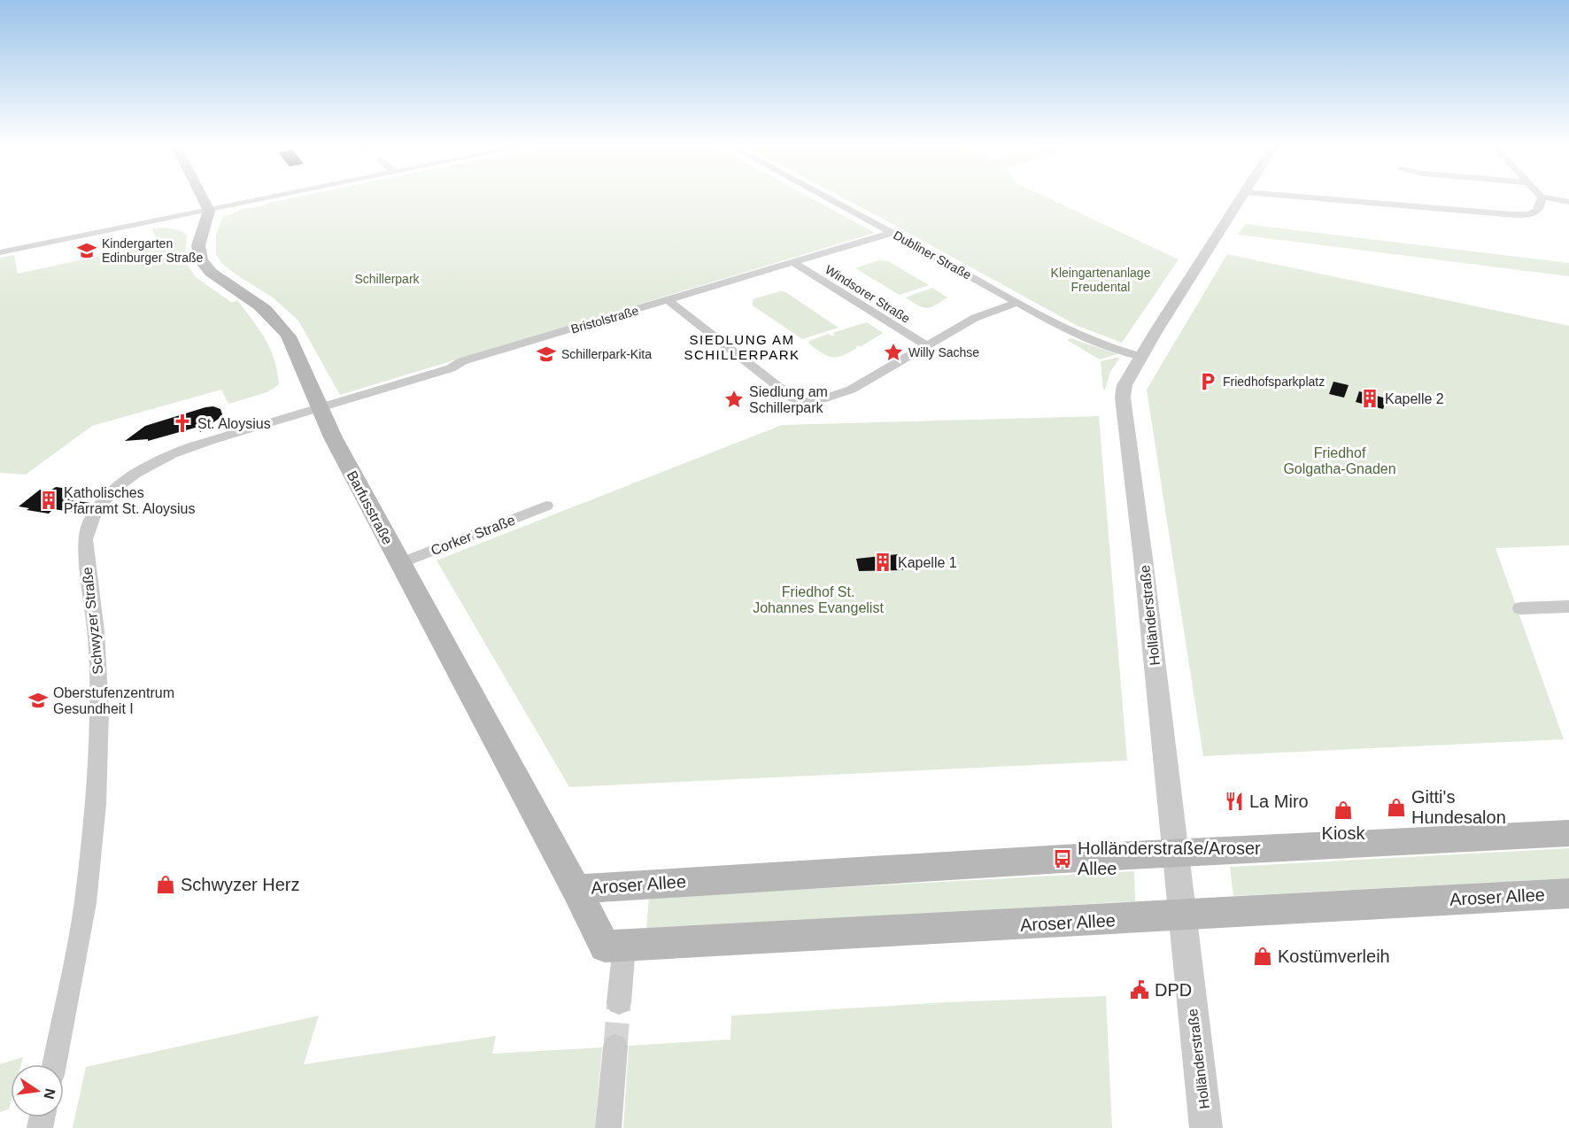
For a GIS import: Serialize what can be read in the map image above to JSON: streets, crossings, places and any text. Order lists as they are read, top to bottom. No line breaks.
{"streets":{"main road":["Barfusstraße","Aroser Allee"],"street":["Dubliner Straße","Windsorer Straße","Bristolstraße","Corker Straße","Holländerstraße","Schwyzer Straße"]},"crossings":[["Dubliner Straße","Bristolstraße"],["Dubliner Straße","Holländerstraße"],["Windsorer Straße","Bristolstraße"],["Bristolstraße","Barfusstraße"],["Bristolstraße","Schwyzer Straße"],["Barfusstraße","Corker Straße"],["Barfusstraße","Schwyzer Straße"],["Barfusstraße","Aroser Allee"],["Holländerstraße","Aroser Allee"]],"districts":["SIEDLUNG AM SCHILLERPARK"],"parks":["Kleingartenanlage Freudental","Schillerpark","Friedhof Golgatha-Gnaden","Friedhof St. Johannes Evangelist"],"places":{"school or university":["Kindergarten Edinburger Straße","Schillerpark-Kita","Oberstufenzentrum Gesundheit I"],"place":["Willy Sachse","Siedlung am Schillerpark"],"parking":["Friedhofsparkplatz"],"building":["Kapelle 2","Katholisches Pfarramt St. Aloysius","Kapelle 1"],"church":["St. Aloysius"],"restaurant":["La Miro"],"shop":["Gitti's Hundesalon","Kiosk","Schwyzer Herz","Kostümverleih"],"bus stop":["Holländerstraße/Aroser Allee"],"public building":["DPD"]},"north":"right"}
